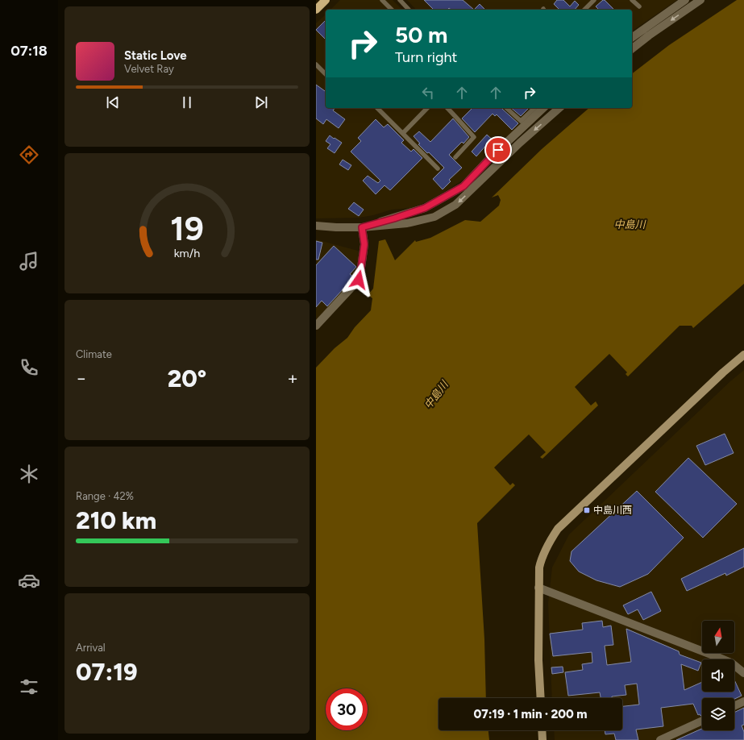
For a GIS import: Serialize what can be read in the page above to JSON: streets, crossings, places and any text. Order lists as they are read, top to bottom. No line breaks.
{"water":["中島川"],"places":{"transit":["中島川西"]},"north":"top","page":{"tabs":"07:18","turn":["50 m","Turn right"],"song":["Static Love","Velvet Ray"],"tile":["Climate",["Range · 42%","210 km"],["Arrival","07:19"]],"heat":["−","20°","+"],"limit":"30","trip":"07:19 · 1 min · 200 m","gauge":["19","km/h"]}}
